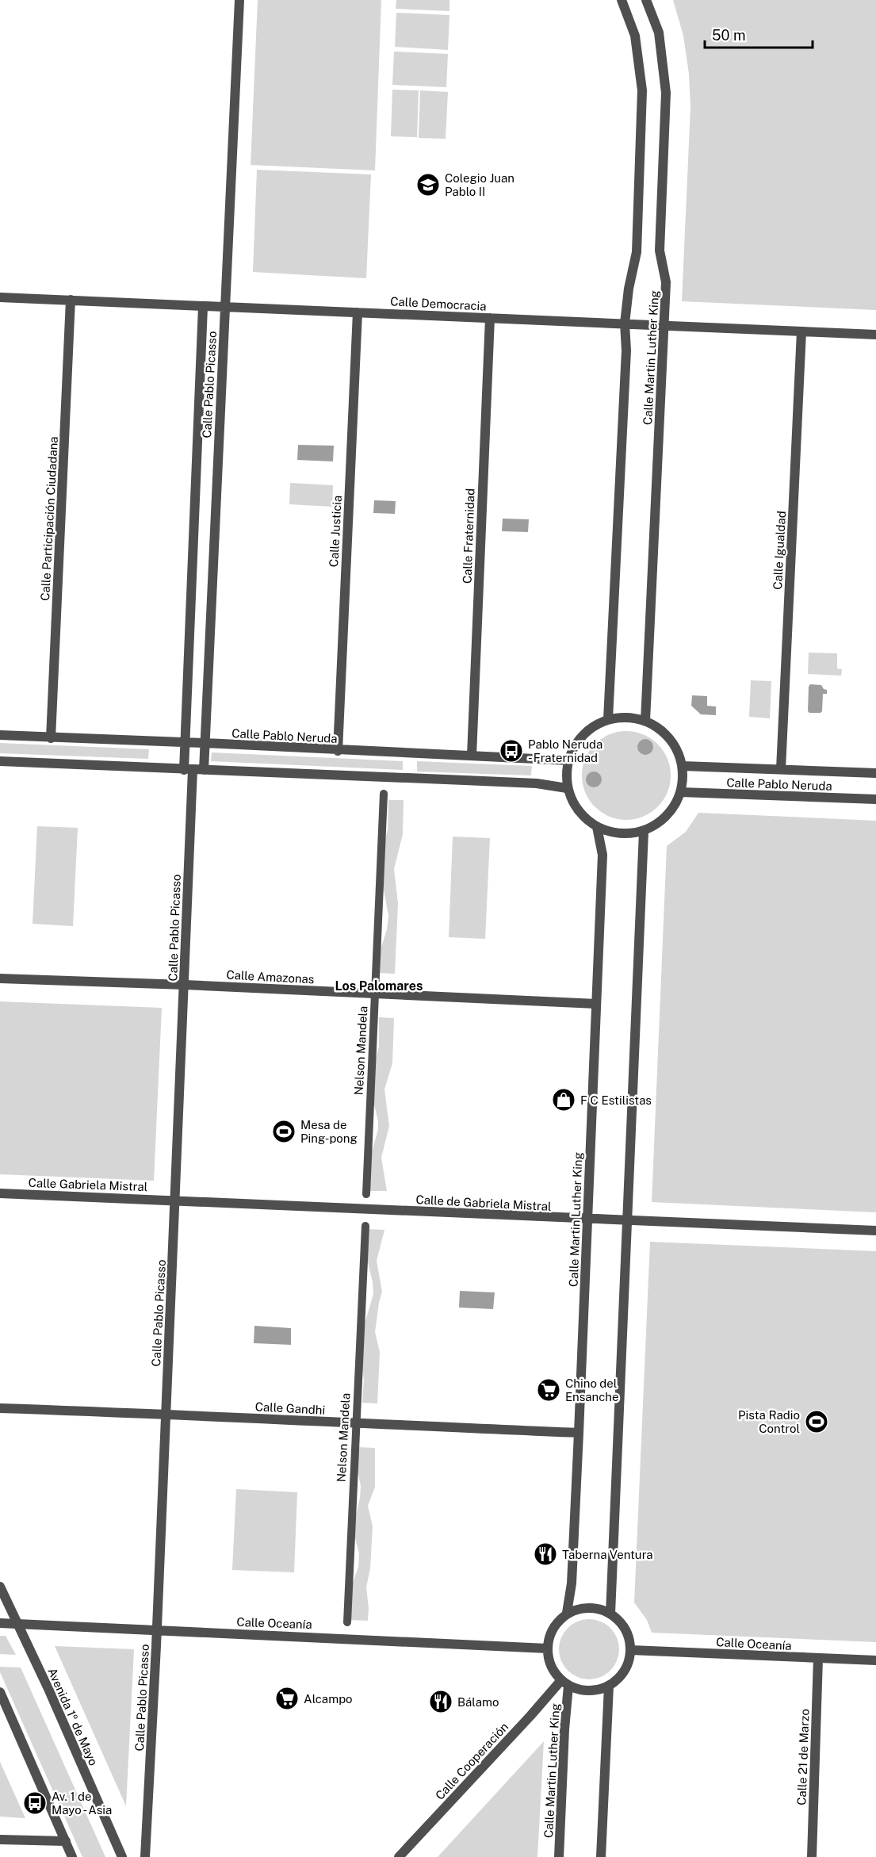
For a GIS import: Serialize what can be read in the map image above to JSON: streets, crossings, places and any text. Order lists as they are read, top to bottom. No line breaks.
{"streets":{"street":["Calle Democracia","Calle Martin Luther King","Calle Pablo Picasso","Calle Participación Ciudadana","Calle Justicia","Calle Fraternidad","Calle Igualdad","Calle Pablo Neruda","Calle Amazonas","Nelson Mandela","Calle Gabriela Mistral","Calle de Gabriela Mistral","Calle Gandhi","Calle Oceanía","Avenida 1º de Mayo","Calle 21 de Marzo","Calle Cooperación"]},"crossings":[["Calle Democracia","Calle Martin Luther King"],["Calle Democracia","Calle Pablo Picasso"],["Calle Democracia","Calle Participación Ciudadana"],["Calle Democracia","Calle Justicia"],["Calle Democracia","Calle Fraternidad"],["Calle Democracia","Calle Igualdad"],["Calle Martin Luther King","Calle Pablo Neruda"],["Calle Martin Luther King","Calle Amazonas"],["Calle Martin Luther King","Calle de Gabriela Mistral"],["Calle Martin Luther King","Calle Gandhi"],["Calle Martin Luther King","Calle Oceanía"],["Calle Martin Luther King","Calle Cooperación"],["Calle Pablo Picasso","Calle Pablo Neruda"],["Calle Pablo Picasso","Calle Amazonas"],["Calle Pablo Picasso","Calle Gabriela Mistral"],["Calle Pablo Picasso","Calle de Gabriela Mistral"],["Calle Pablo Picasso","Calle Gandhi"],["Calle Pablo Picasso","Calle Oceanía"],["Calle Participación Ciudadana","Calle Pablo Neruda"],["Calle Justicia","Calle Pablo Neruda"],["Calle Fraternidad","Calle Pablo Neruda"],["Calle Igualdad","Calle Pablo Neruda"],["Calle Amazonas","Nelson Mandela"],["Nelson Mandela","Calle Gandhi"],["Calle Gabriela Mistral","Calle de Gabriela Mistral"],["Calle Oceanía","Avenida 1º de Mayo"],["Calle Oceanía","Calle 21 de Marzo"],["Calle Oceanía","Calle Cooperación"]],"districts":["Los Palomares"],"places":{"school or university":["Colegio Juan Pablo II"],"bus stop":["Pablo Neruda - Fraternidad","Av. 1 de Mayo - Asia"],"shop":["F C Estilistas"],"sports":["Mesa de Ping-pong","Pista Radio Control"],"supermarket":["Chino del Ensanche","Alcampo"],"restaurant":["Taberna Ventura","Bálamo"]},"scale_bar":"50 m"}
